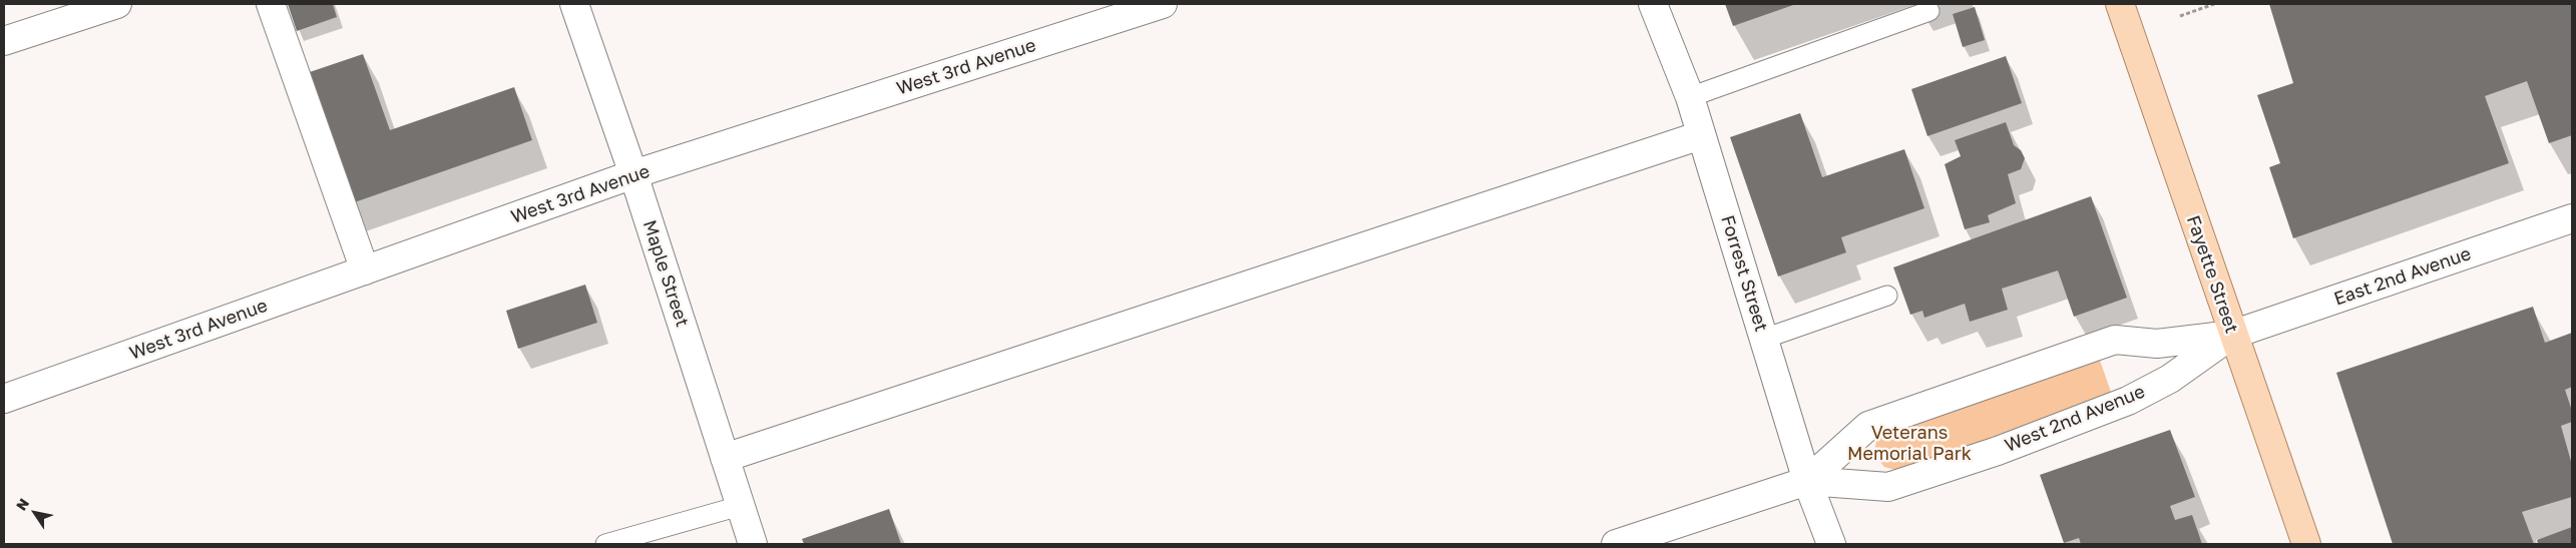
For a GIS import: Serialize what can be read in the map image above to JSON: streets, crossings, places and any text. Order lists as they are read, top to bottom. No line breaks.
{"streets":{"main road":["Fayette Street"],"street":["West 3rd Avenue","Maple Street","Forrest Street","East 2nd Avenue","West 2nd Avenue"]},"crossings":[["West 3rd Avenue","Maple Street"],["Forrest Street","West 2nd Avenue"],["Fayette Street","East 2nd Avenue"],["Fayette Street","West 2nd Avenue"],["East 2nd Avenue","West 2nd Avenue"]],"parks":["Veterans Memorial Park"],"north":"top left"}
